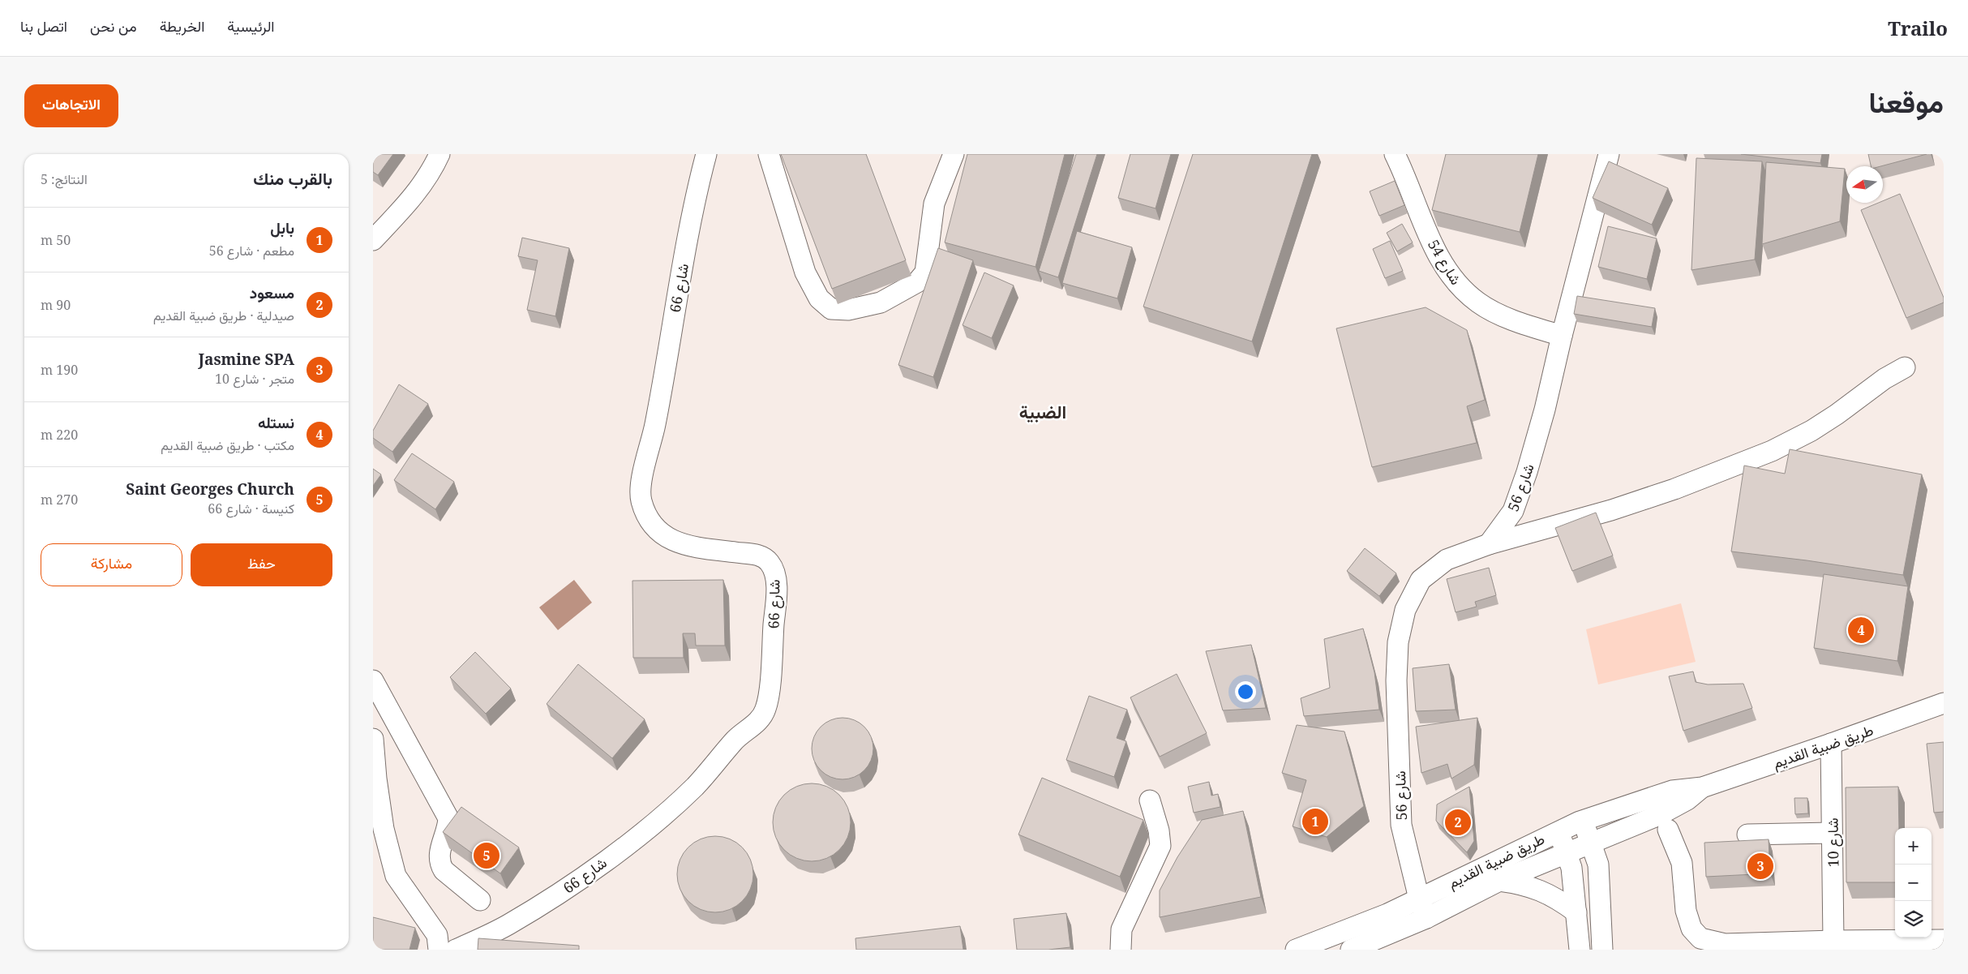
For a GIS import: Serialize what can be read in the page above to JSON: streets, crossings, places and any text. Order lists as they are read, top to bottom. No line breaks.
{"streets":{"street":["شارع 54","شارع 66","شارع 56","طريق ضبية القديم","شارع 10"]},"crossings":[["شارع 54","شارع 56"],["شارع 56","طريق ضبية القديم"],["طريق ضبية القديم","شارع 10"]],"districts":["الضبية"],"north":"left","page":{"header":"Trailo","nav":["الرئيسية","الخريطة","من نحن","اتصل بنا"],"title":"موقعنا","buttons":["الاتجاهات",["حفظ","مشاركة"]],"heading":["بالقرب منك","النتائج: 5"],"list":[{"mark":"1","name":"بابل","note":"مطعم · شارع 56","value":"50 m"},{"mark":"2","name":"مسعود","note":"صيدلية · طريق ضبية القديم","value":"90 m"},{"mark":"3","name":"Jasmine SPA","note":"متجر · شارع 10","value":"190 m"},{"mark":"4","name":"نستله","note":"مكتب · طريق ضبية القديم","value":"220 m"},{"mark":"5","name":"Saint Georges Church","note":"كنيسة · شارع 66","value":"270 m"}],"pins":["4","1","2","5","3"],"map_buttons":["+","−"]}}
